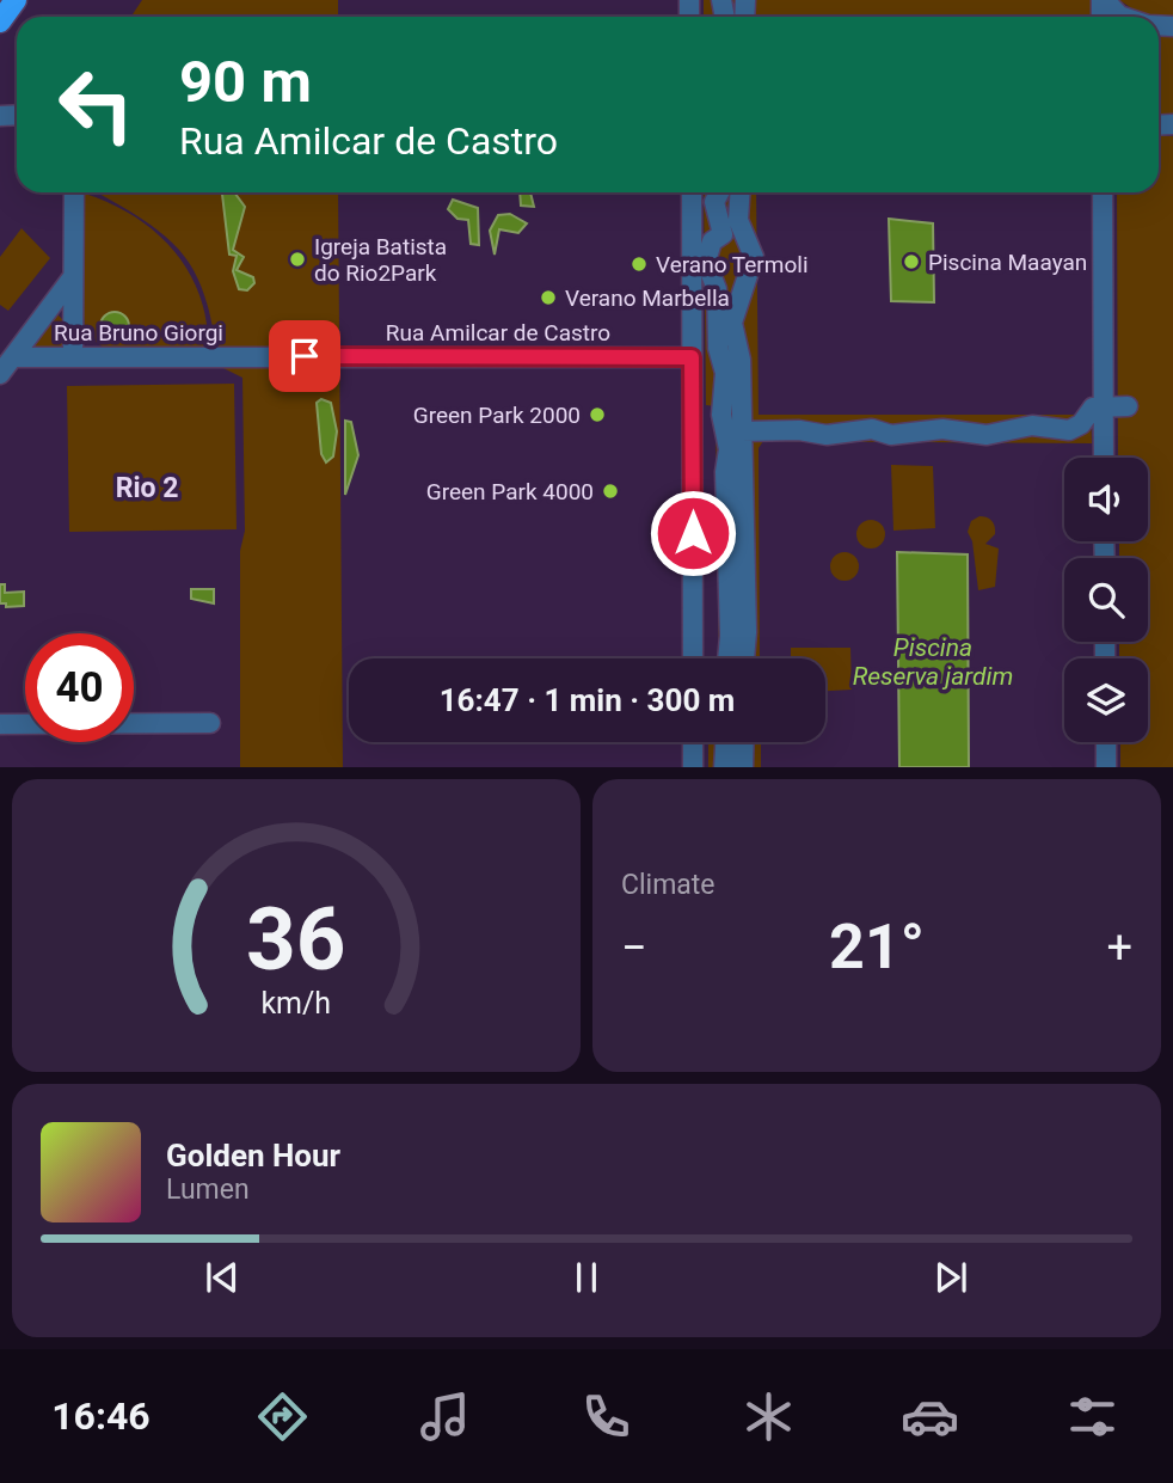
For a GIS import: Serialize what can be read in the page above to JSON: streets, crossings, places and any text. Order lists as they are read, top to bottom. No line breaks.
{"streets":{"street":["Rua Bruno Giorgi","Rua Amilcar de Castro"]},"crossings":[["Rua Bruno Giorgi","Rua Amilcar de Castro"]],"districts":["Rio 2"],"water":["Piscina Reserva jardim"],"places":["Igreja Batista do Rio2Park","Piscina Maayan","Verano Termoli","Verano Marbella","Green Park 2000","Green Park 4000"],"page":{"turn":["90 m","Rua Amilcar de Castro"],"limit":"40","trip":"16:47 · 1 min · 300 m","tile":"Climate","heat":["−","21°","+"],"song":["Golden Hour","Lumen"],"tabs":"16:46","gauge":["36","km/h"]}}
